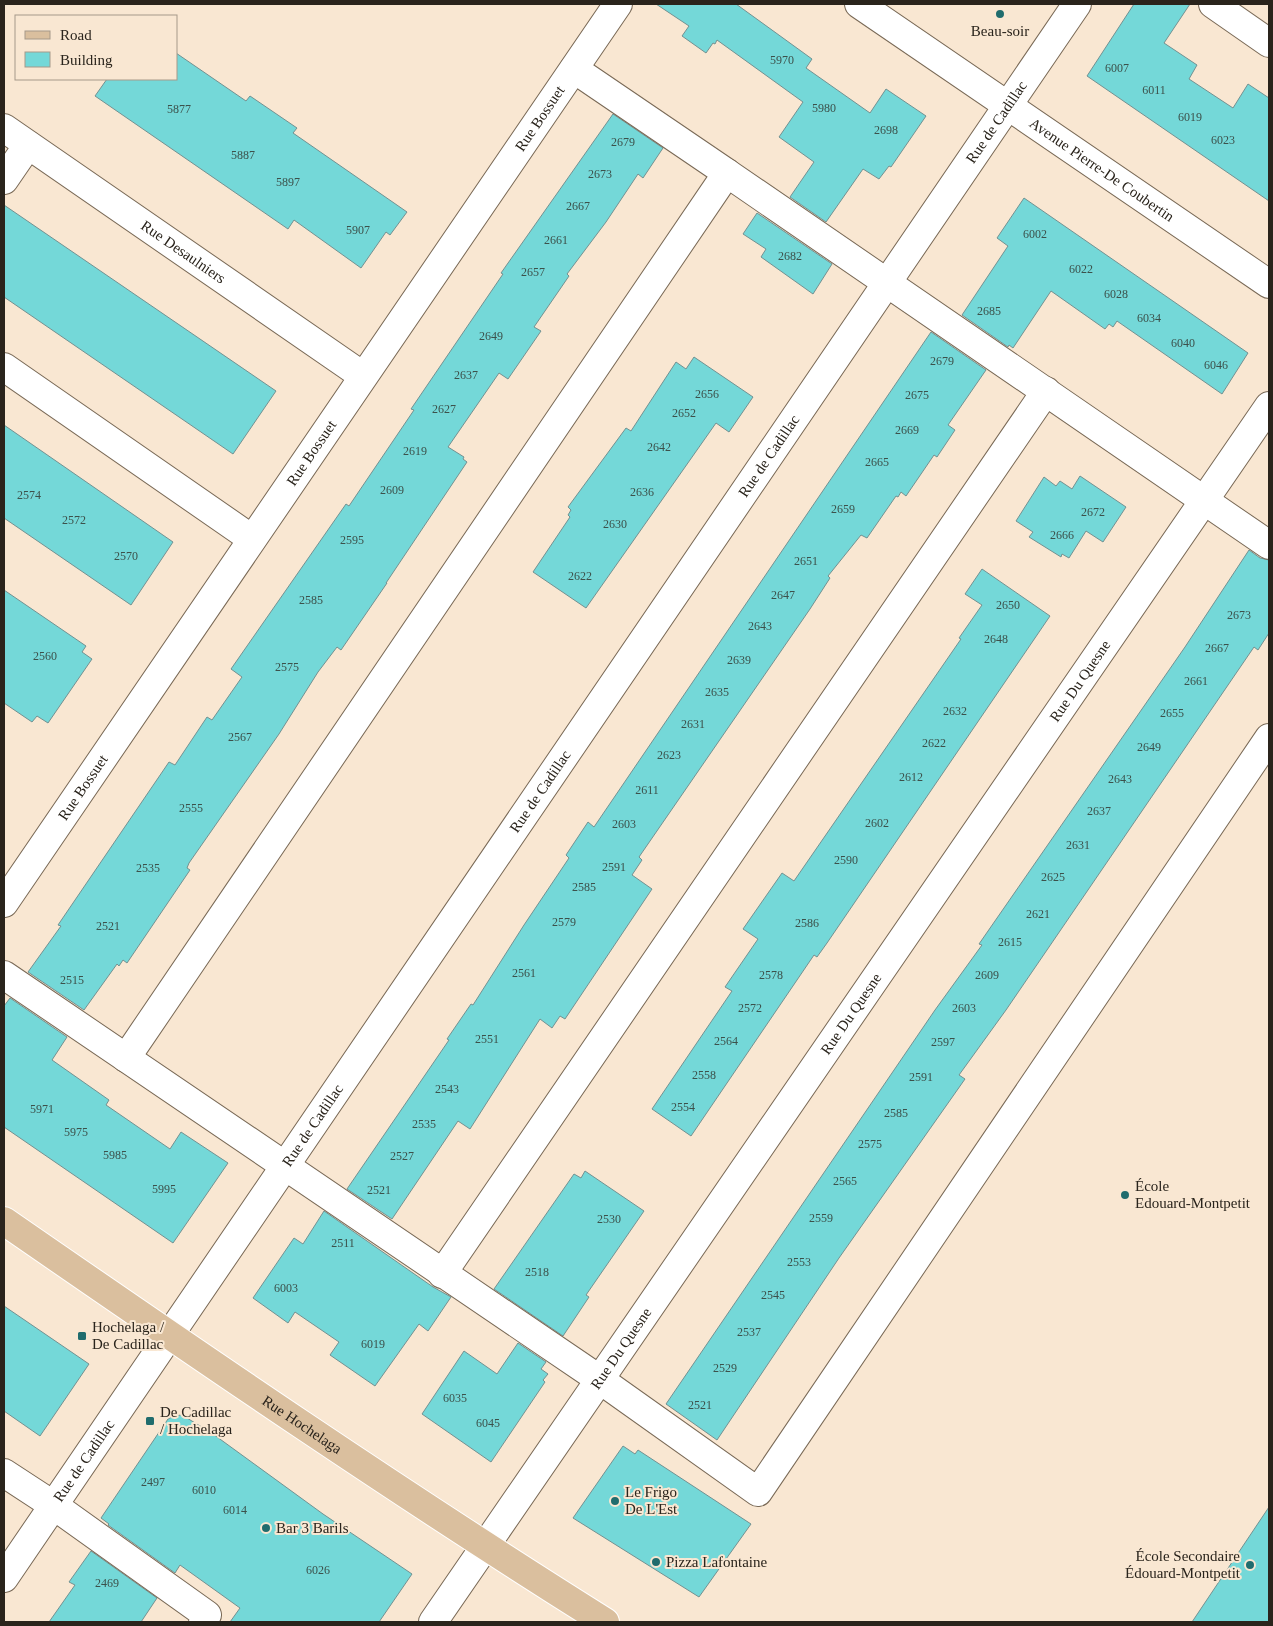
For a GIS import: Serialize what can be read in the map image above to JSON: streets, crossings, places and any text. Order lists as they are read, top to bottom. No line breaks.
{"streets":{"main road":["Rue Hochelaga"],"street":["Rue Bossuet","Rue de Cadillac","Avenue Pierre-De Coubertin","Rue Desaulniers","Rue Du Quesne"]},"crossings":[["Rue Bossuet","Rue Desaulniers"],["Rue de Cadillac","Avenue Pierre-De Coubertin"],["Rue de Cadillac","Rue Hochelaga"],["Rue Du Quesne","Rue Hochelaga"]],"places":{"other":["Beau-soir","École Edouard-Montpetit","Le Frigo De L'Est","Bar 3 Barils","Pizza Lafontaine","École Secondaire Édouard-Montpetit"],"transit":["Hochelaga / De Cadillac","De Cadillac / Hochelaga"]},"house_numbers":["5970","6007","6011","5980","5877","6019","2698","6023","2679","5887","2673","5897","2667","5907","6002","2661","2682","6022","2657","6028","2685","6034","2649","6040","2679","6046","2637","2656","2675","2627","2652","2669","2642","2619","2665","2609","2636","2574","2659","2672","2572","2630","2666","2595","2570","2651","2622","2647","2585","2650","2673","2643","2648","2667","2560","2639","2575","2661","2635","2632","2655","2631","2567","2622","2649","2623","2612","2643","2611","2555","2637","2602","2603","2631","2590","2591","2535","2625","2585","2621","2579","2586","2521","2615","2561","2578","2609","2515","2572","2603","2551","2564","2597","2558","2591","2543","2554","5971","2585","2535","5975","2575","5985","2527","2565","5995","2521","2559","2530","2511","2553","2518","6003","2545","2537","6019","2529","6035","2521","6045","2497","6010","6014","6026","2469"],"legend":["Road","Building"]}
